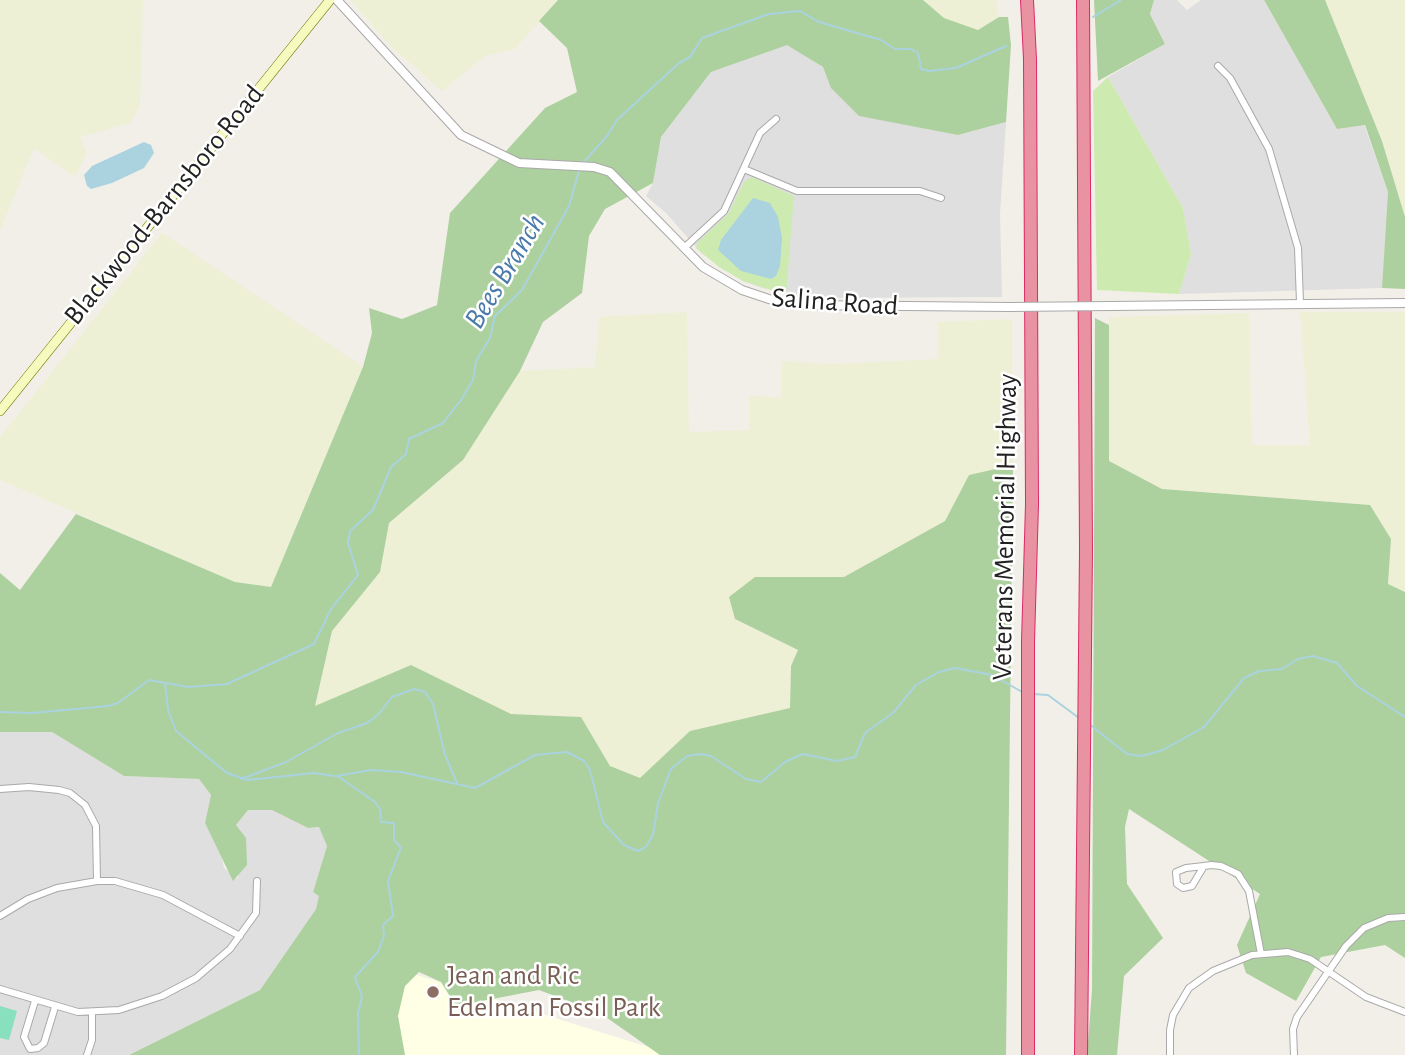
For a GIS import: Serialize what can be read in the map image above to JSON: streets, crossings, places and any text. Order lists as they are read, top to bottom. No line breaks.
{"streets":{"highway":["Veterans Memorial Highway"],"main road":["Blackwood-Barnsboro Road"],"street":["Salina Road"]},"water":["Bees Branch"],"places":["Jean and Ric Edelman Fossil Park"]}
